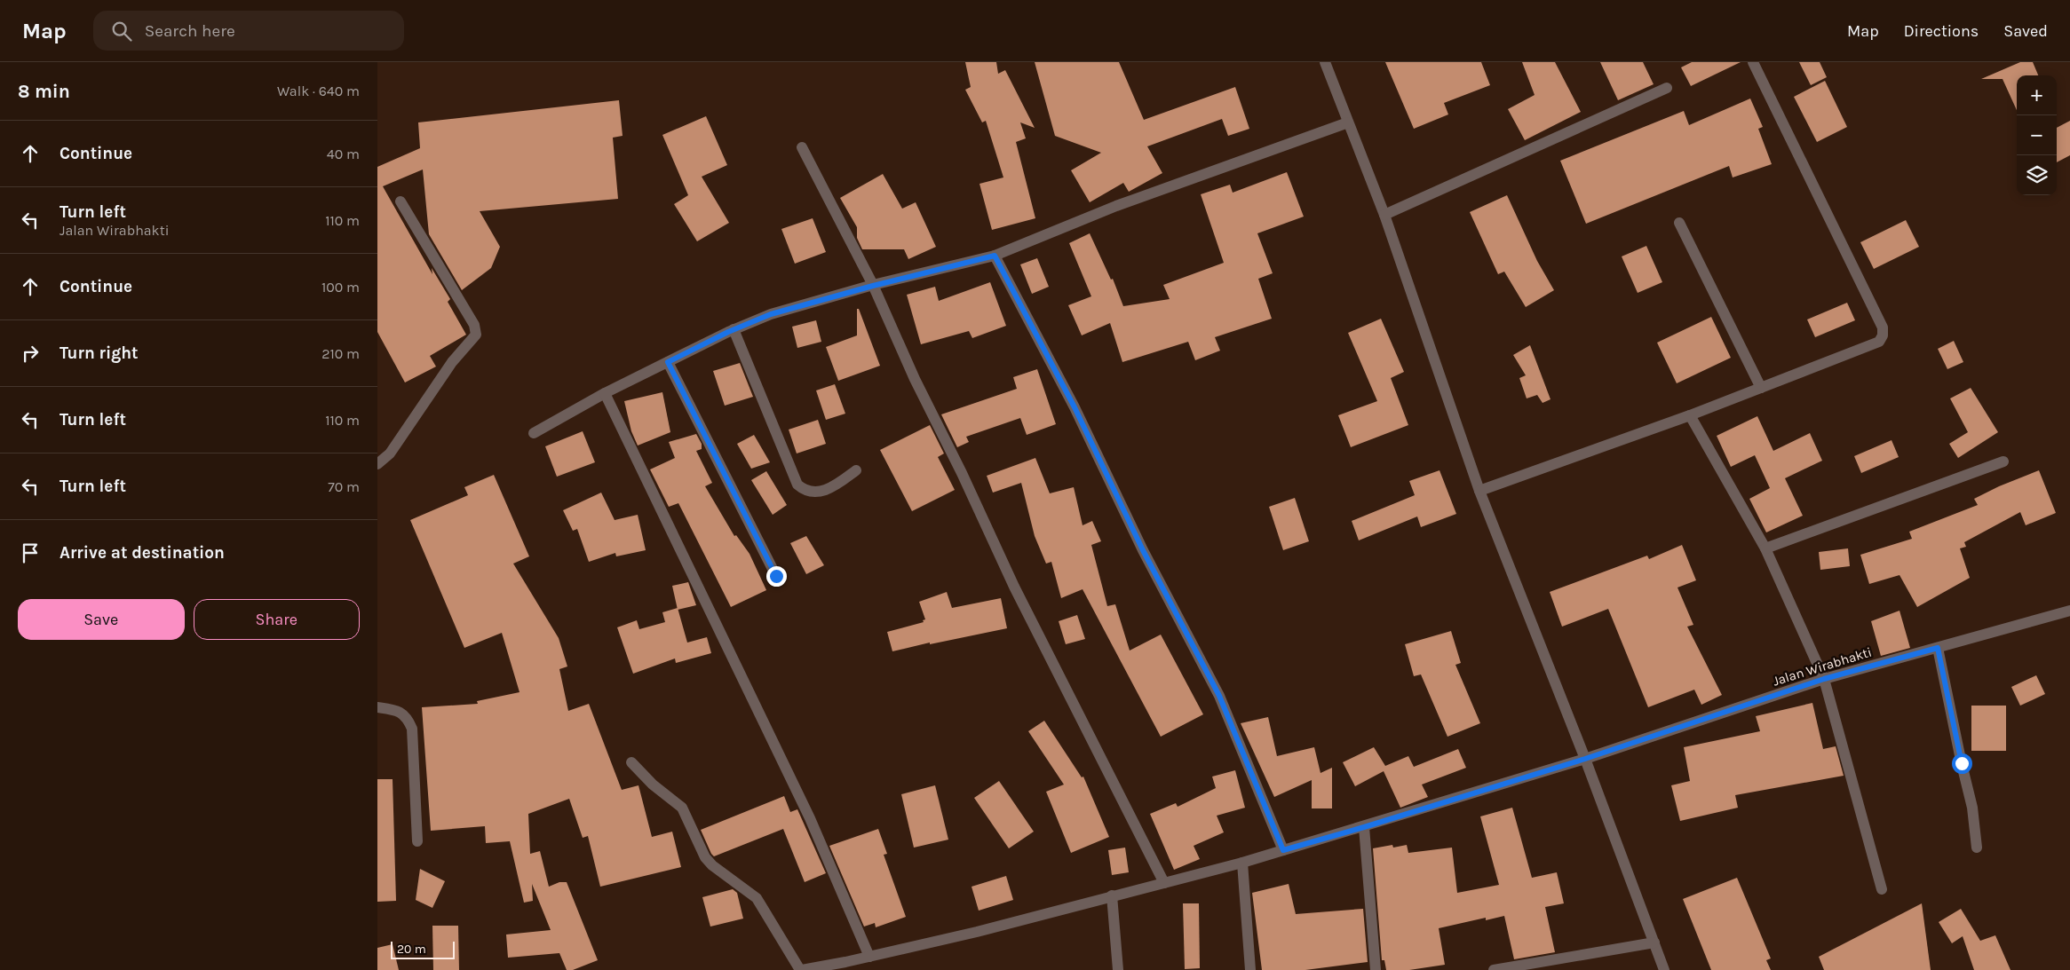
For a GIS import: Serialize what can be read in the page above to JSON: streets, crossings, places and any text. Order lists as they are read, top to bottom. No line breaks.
{"streets":{"street":["Jalan Wirabhakti"]},"scale_bar":"20 m","page":{"header":"Map","search":"Search here","nav":["Map","Directions","Saved"],"heading":["8 min","Walk · 640 m"],"map_buttons":["+","−"],"list":[["Continue","40 m"],["Turn left","Jalan Wirabhakti","110 m"],["Continue","100 m"],["Turn right","210 m"],["Turn left","110 m"],["Turn left","70 m"],"Arrive at destination"],"buttons":["Save","Share"],"scale":"20 m"}}
